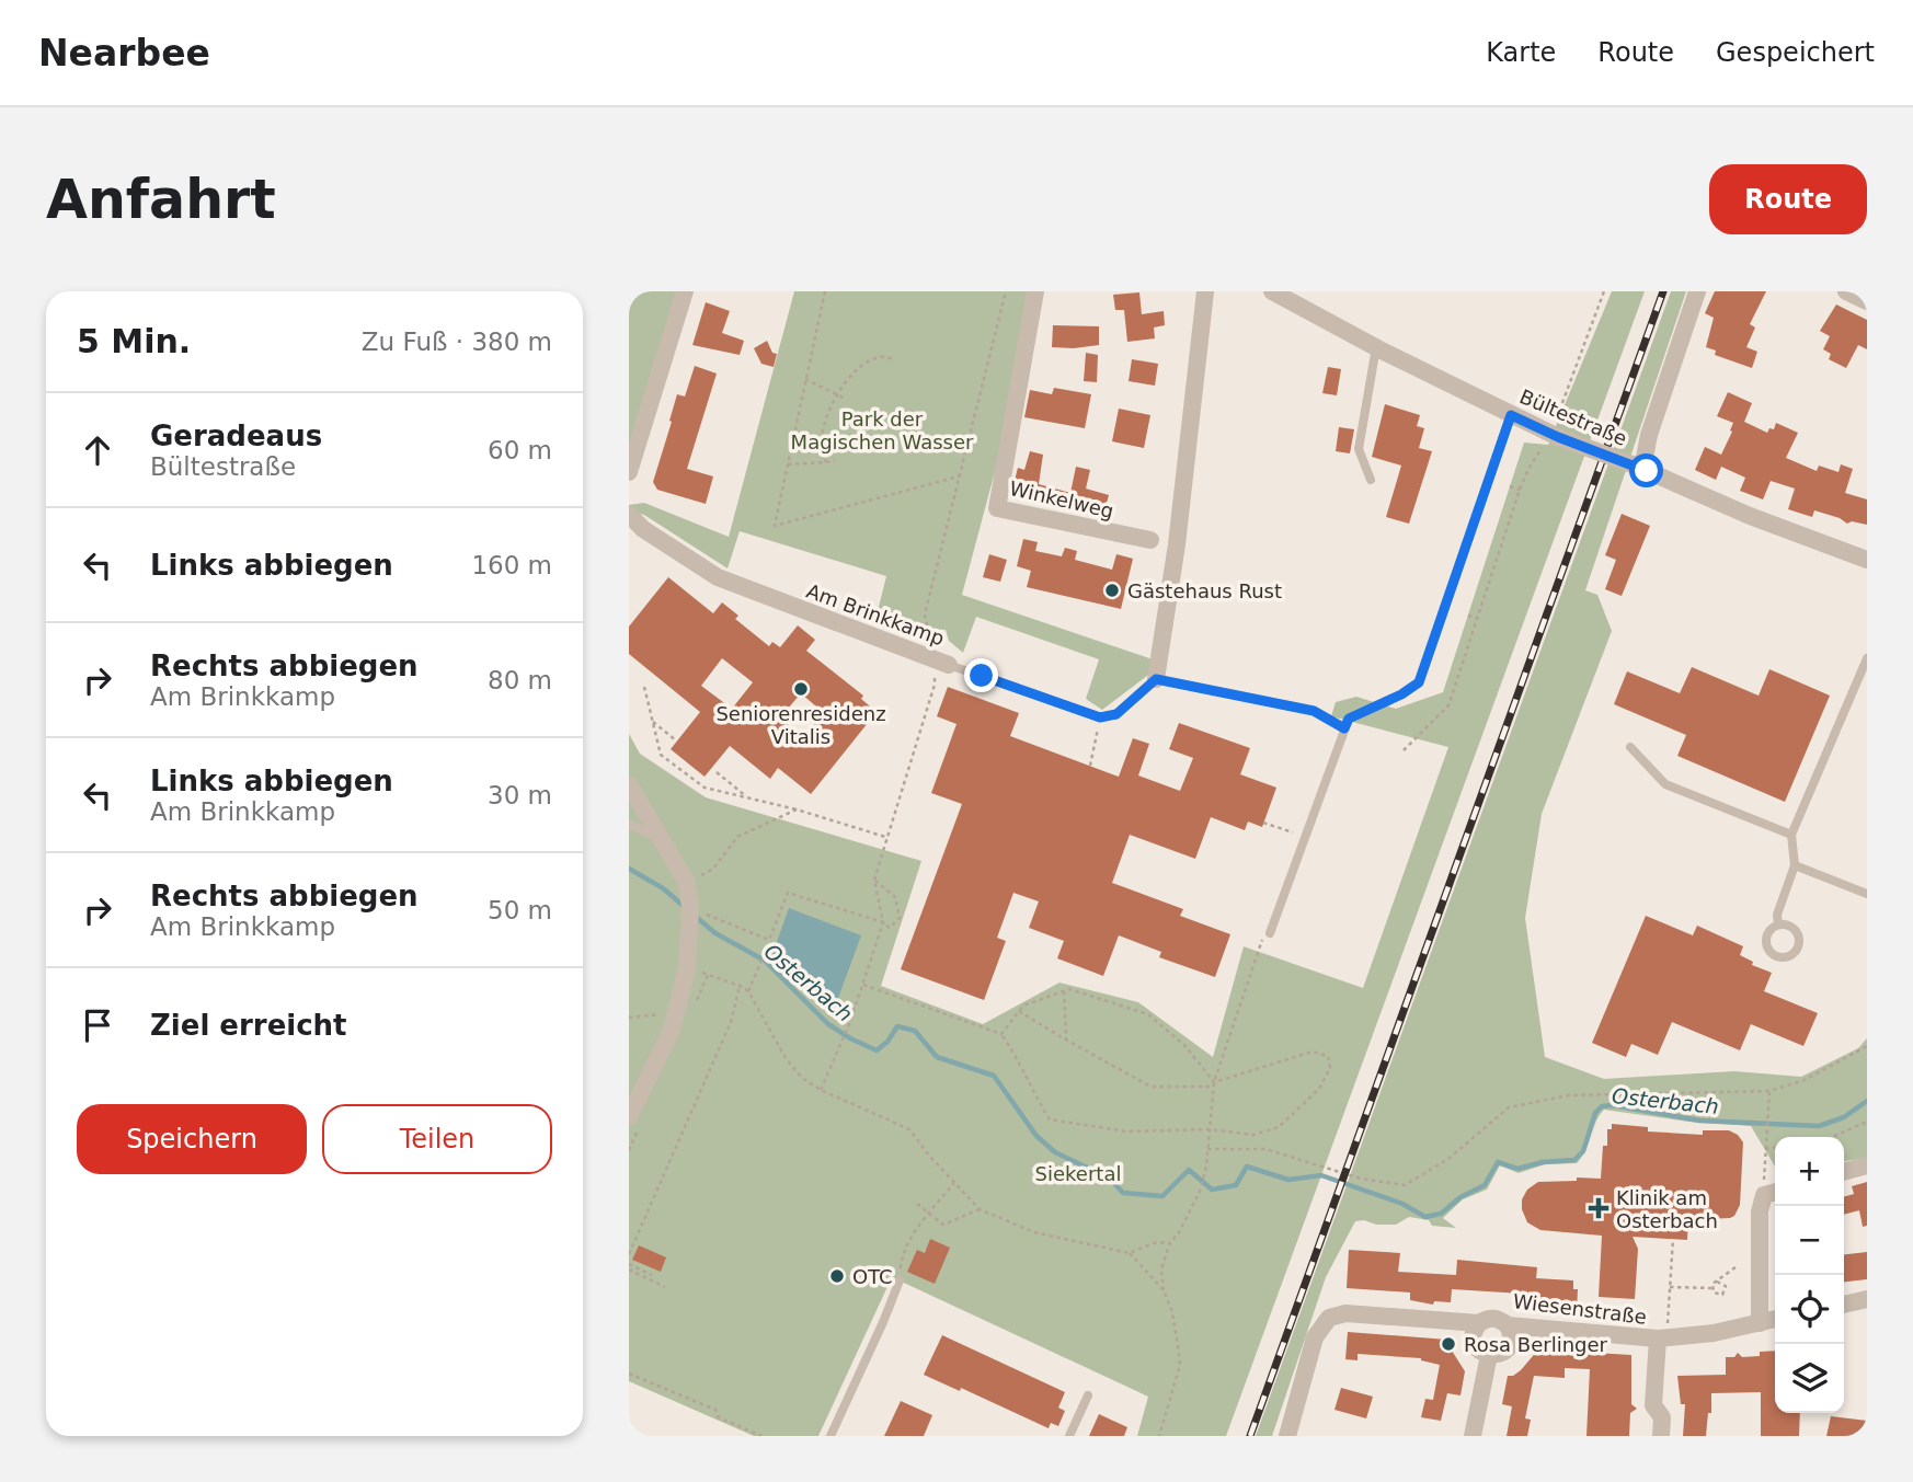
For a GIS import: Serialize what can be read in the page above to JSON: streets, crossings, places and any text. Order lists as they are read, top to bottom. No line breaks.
{"streets":{"street":["Bültestraße","Winkelweg","Am Brinkkamp","Wiesenstraße"]},"water":["Osterbach"],"parks":["Park der Magischen Wasser","Siekertal"],"places":{"other":["Gästehaus Rust","Seniorenresidenz Vitalis","OTC","Rosa Berlinger"],"health":["Klinik am Osterbach"]},"page":{"header":"Nearbee","nav":["Karte","Route","Gespeichert"],"buttons":["Route",["Speichern","Teilen"]],"title":"Anfahrt","heading":["5 Min.","Zu Fuß · 380 m"],"list":[["Geradeaus","Bültestraße","60 m"],["Links abbiegen","160 m"],["Rechts abbiegen","Am Brinkkamp","80 m"],["Links abbiegen","Am Brinkkamp","30 m"],["Rechts abbiegen","Am Brinkkamp","50 m"],"Ziel erreicht"],"map_buttons":["+","−"]}}
